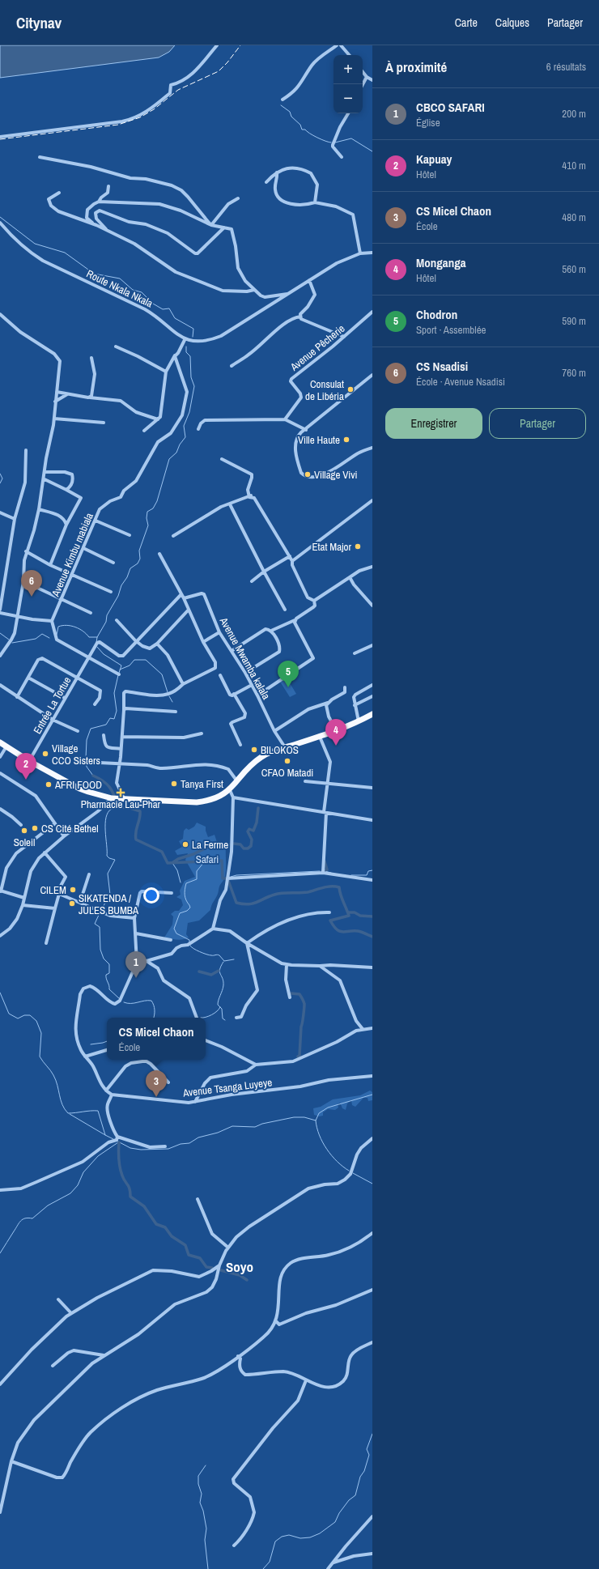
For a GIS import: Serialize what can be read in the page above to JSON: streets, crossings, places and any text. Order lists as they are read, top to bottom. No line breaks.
{"streets":{"street":["Route Nkala Nkala","Avenue Pêcherie","Avenue Kimbu mabiala","Avenue Mwamba kalala","Entrée La Tortue","Avenue Tsanga Luyeye"]},"crossings":[["Route Nkala Nkala","Avenue Kimbu mabiala"]],"districts":["Soyo"],"parks":["Safari"],"places":{"other":["Consulat de Libéria","Ville Haute","Village Vivi","Etat Major","BILOKOS","Village CCO Sisters","CFAO Matadi","Tanya First","AFRI FOOD","CS Cité Bethel","Soleil","La Ferme","CILEM","SIKATENDA / JULES BUMBA"],"health":["Pharmacie Lau-Phar"]},"page":{"header":"Citynav","nav":["Carte","Calques","Partager"],"heading":["À proximité","6 résultats"],"map_buttons":["+","−"],"list":[{"mark":"1","name":"CBCO SAFARI","note":"Église","value":"200 m"},{"mark":"2","name":"Kapuay","note":"Hôtel","value":"410 m"},{"mark":"3","name":"CS Micel Chaon","note":"École","value":"480 m"},{"mark":"4","name":"Monganga","note":"Hôtel","value":"560 m"},{"mark":"5","name":"Chodron","note":"Sport · Assemblée","value":"590 m"},{"mark":"6","name":"CS Nsadisi","note":"École · Avenue Nsadisi","value":"760 m"}],"buttons":["Enregistrer","Partager"],"pins":["6","5","4","2","1","3"],"popup":["CS Micel Chaon","École"]}}
